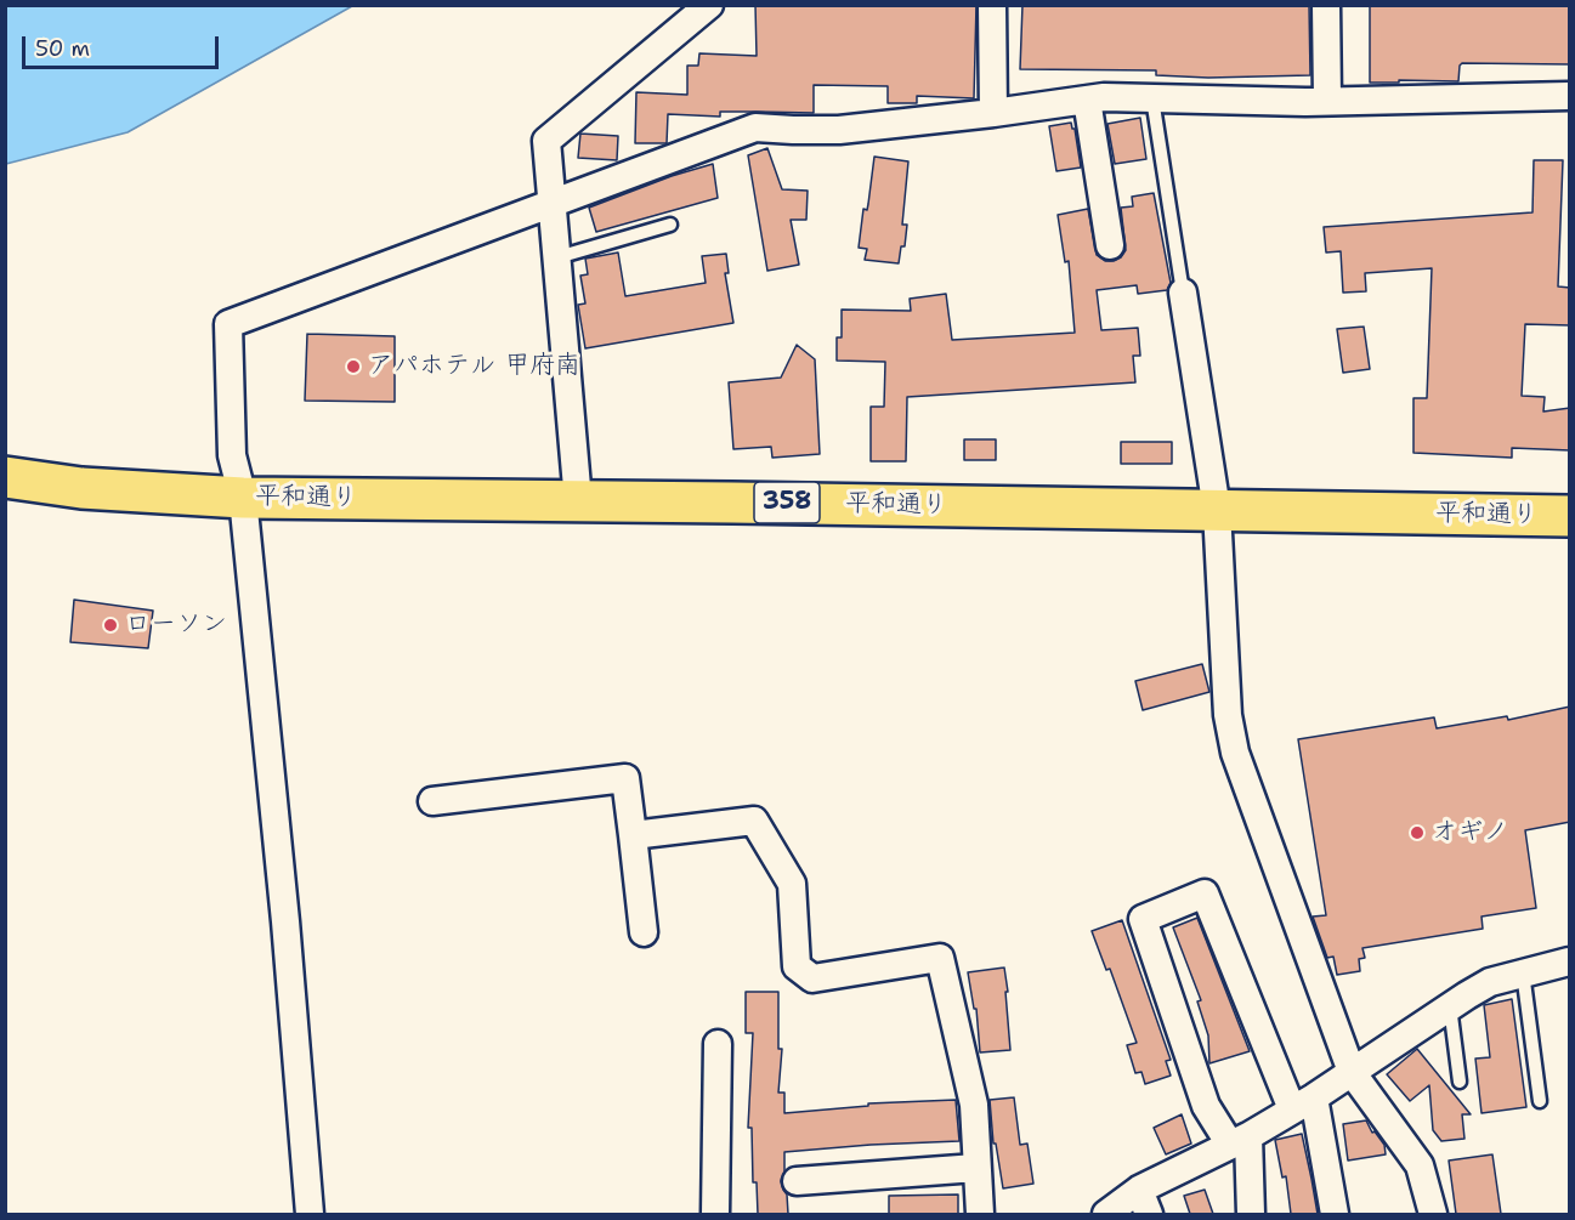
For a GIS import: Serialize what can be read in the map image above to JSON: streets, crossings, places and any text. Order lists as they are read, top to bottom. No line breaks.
{"streets":{"highway":["平和通り","358"]},"places":["アパホテル 甲府南","ローソン","オギノ"],"scale_bar":"50 m"}
